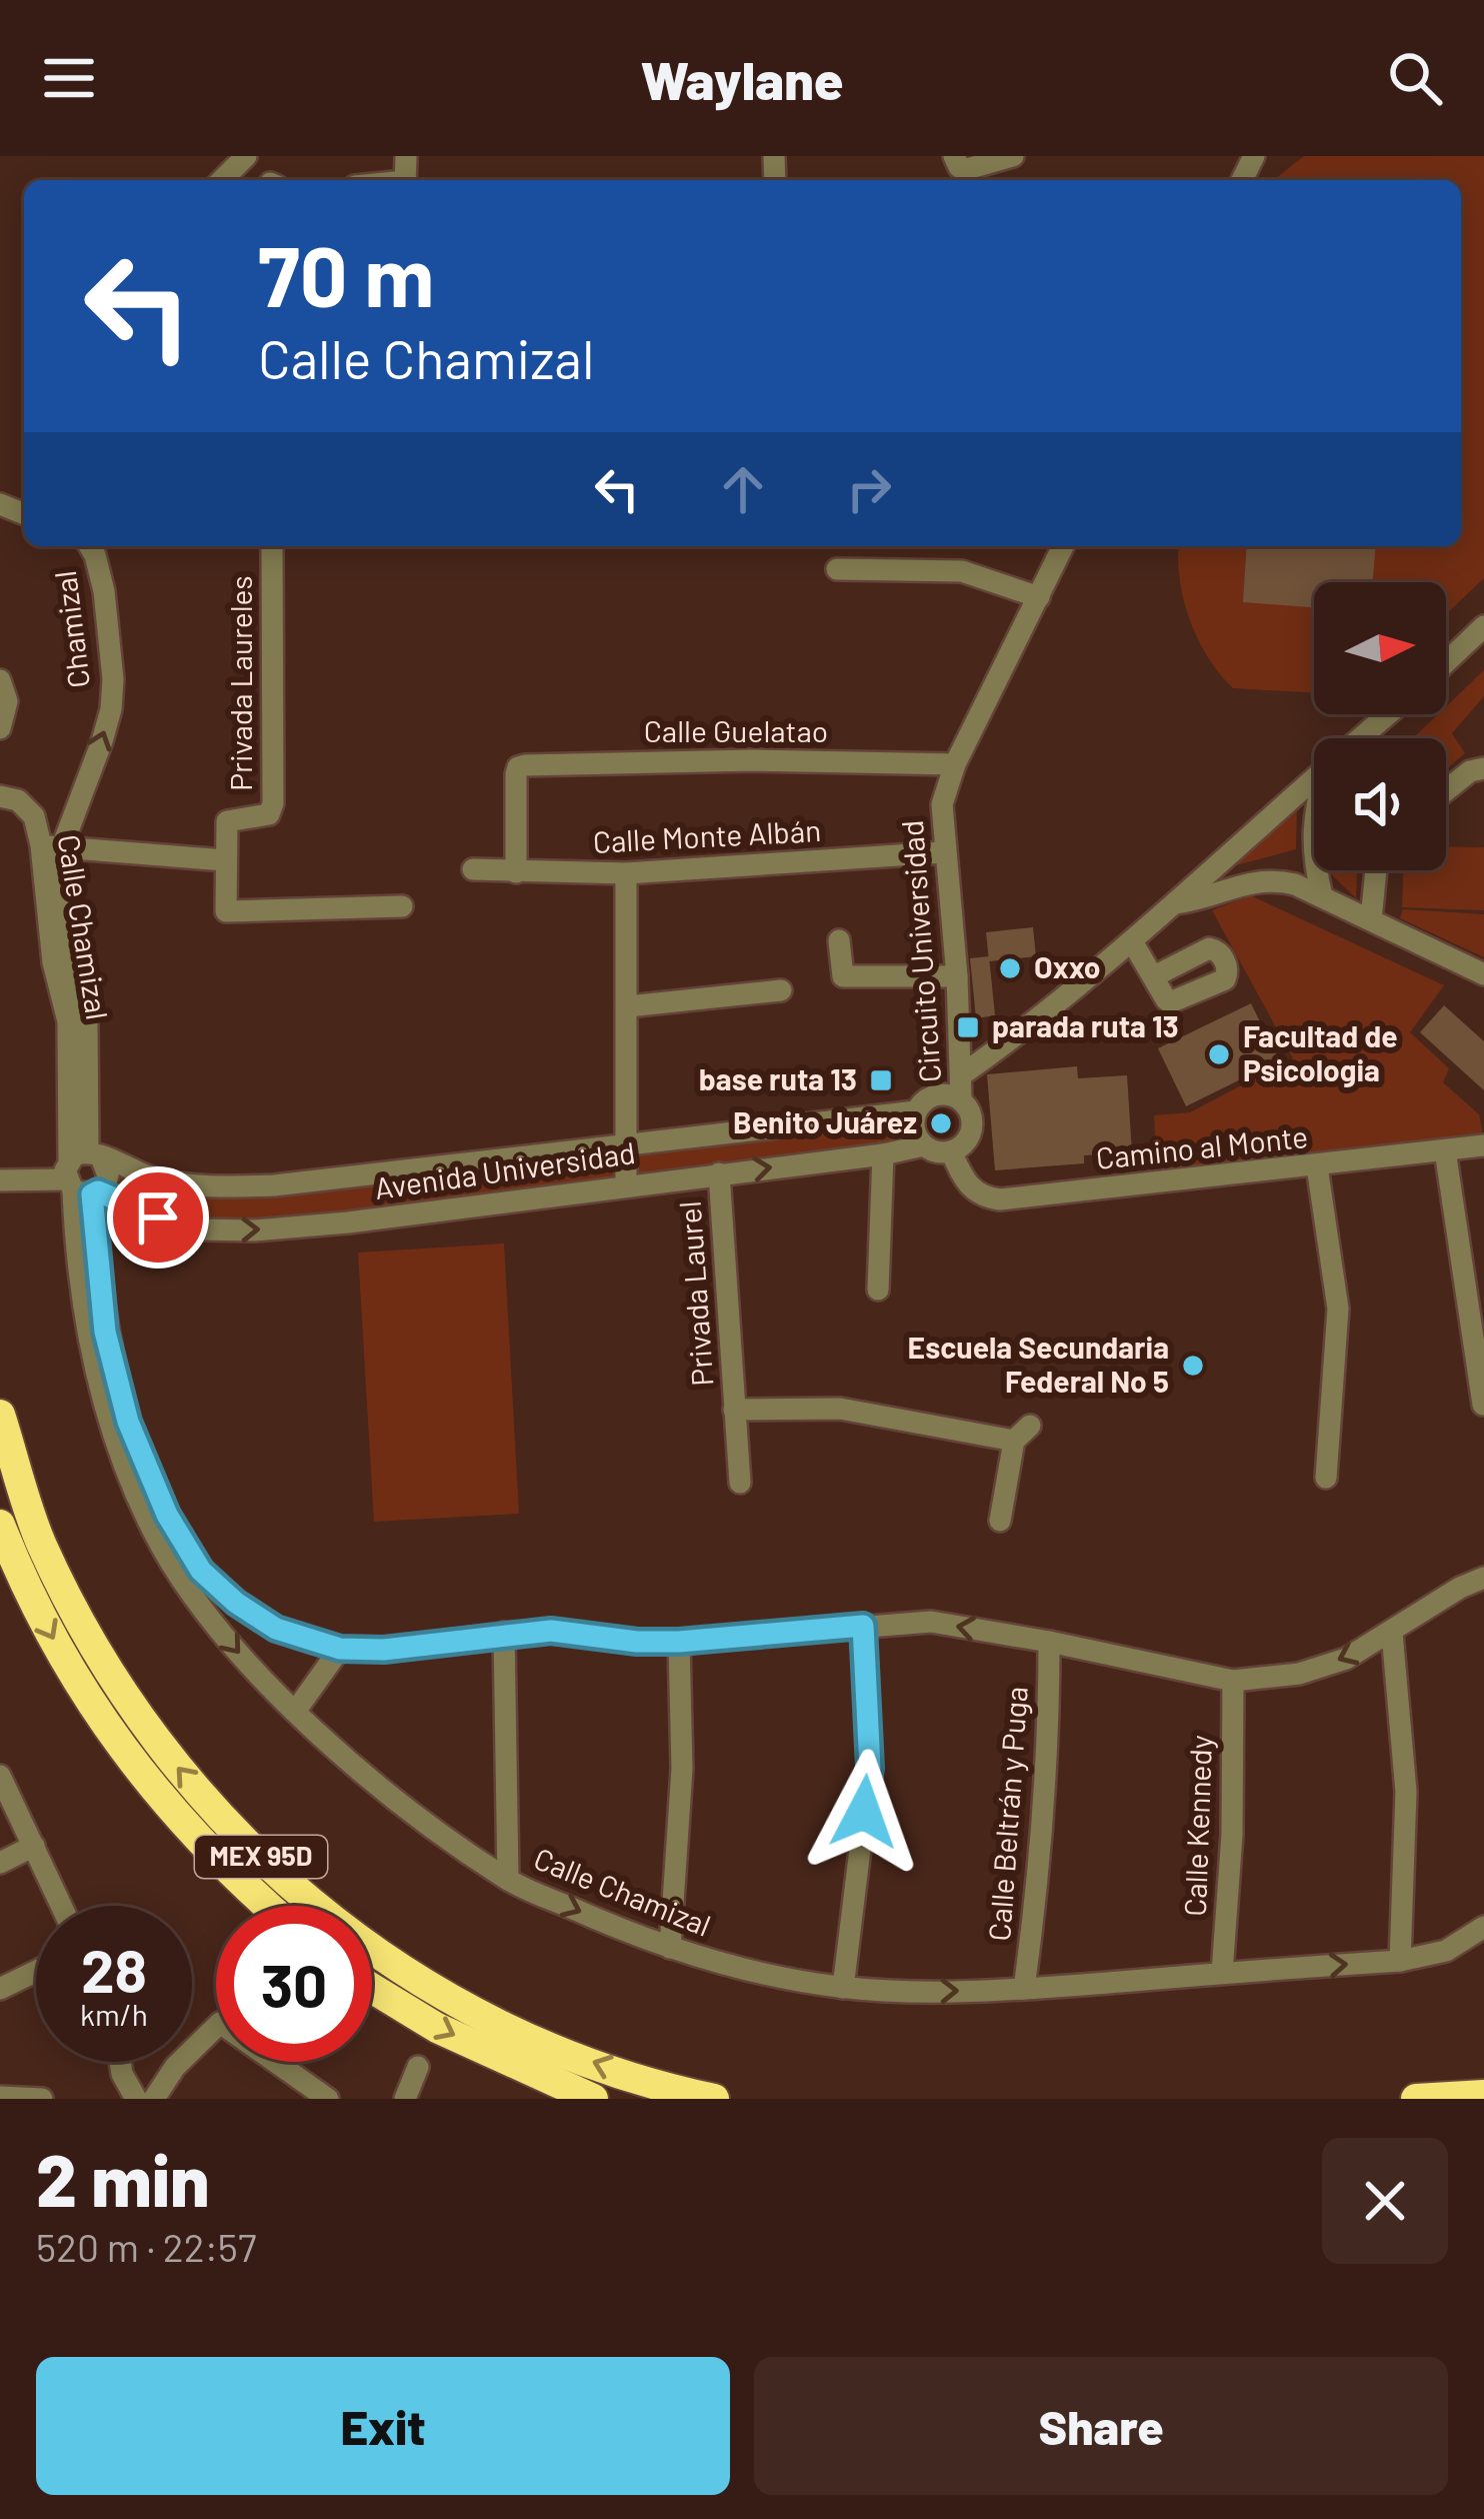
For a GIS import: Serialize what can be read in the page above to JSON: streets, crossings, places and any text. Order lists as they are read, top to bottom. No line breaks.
{"streets":{"highway":["MEX 95D"],"street":["Chamizal","Privada Laureles","Calle Guelatao","Calle Monte Albán","Calle Chamizal","Circuito Universidad","Camino al Monte","Avenida Universidad","Privada Laurel","Calle Beltrán y Puga","Calle Kennedy"]},"crossings":[["Chamizal","Calle Chamizal"],["Calle Guelatao","Calle Monte Albán"],["Calle Guelatao","Circuito Universidad"],["Calle Monte Albán","Circuito Universidad"],["Calle Chamizal","Avenida Universidad"],["Calle Chamizal","Calle Beltrán y Puga"],["Calle Chamizal","Calle Kennedy"],["Circuito Universidad","Camino al Monte"],["Circuito Universidad","Avenida Universidad"],["Camino al Monte","Avenida Universidad"],["Avenida Universidad","Privada Laurel"]],"one_way":["Chamizal"],"places":{"other":["Oxxo","Facultad de Psicologia","Benito Juárez","Escuela Secundaria Federal No 5"],"transit":["parada ruta 13","base ruta 13"]},"north":"right","page":{"header":"Waylane","turn":["70 m","Calle Chamizal"],"speed":"28 km/h","limit":"30","heading":["2 min","520 m · 22:57"],"buttons":["Exit","Share"]}}
